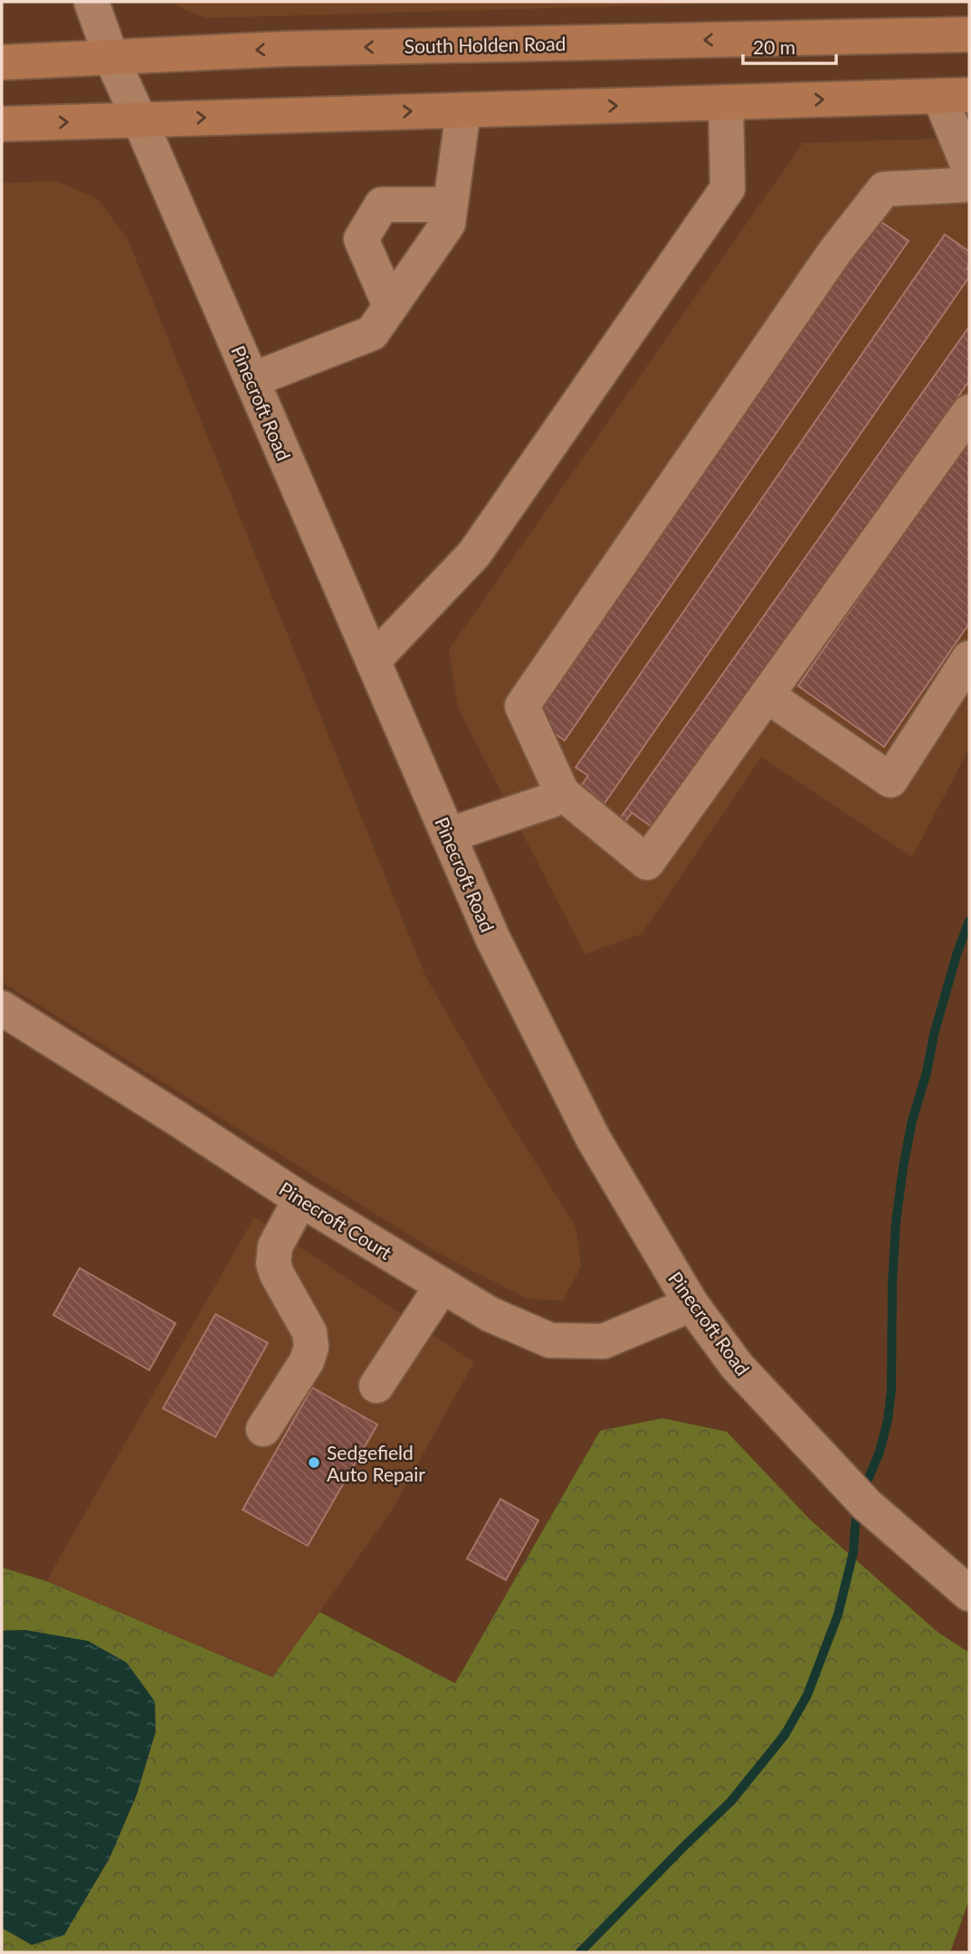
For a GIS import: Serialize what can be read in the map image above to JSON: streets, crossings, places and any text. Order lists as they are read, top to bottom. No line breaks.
{"streets":{"main road":["South Holden Road"],"street":["Pinecroft Road","Pinecroft Court"]},"crossings":[["South Holden Road","Pinecroft Road"],["Pinecroft Road","Pinecroft Court"]],"places":["Sedgefield Auto Repair"],"scale_bar":"20 m"}
